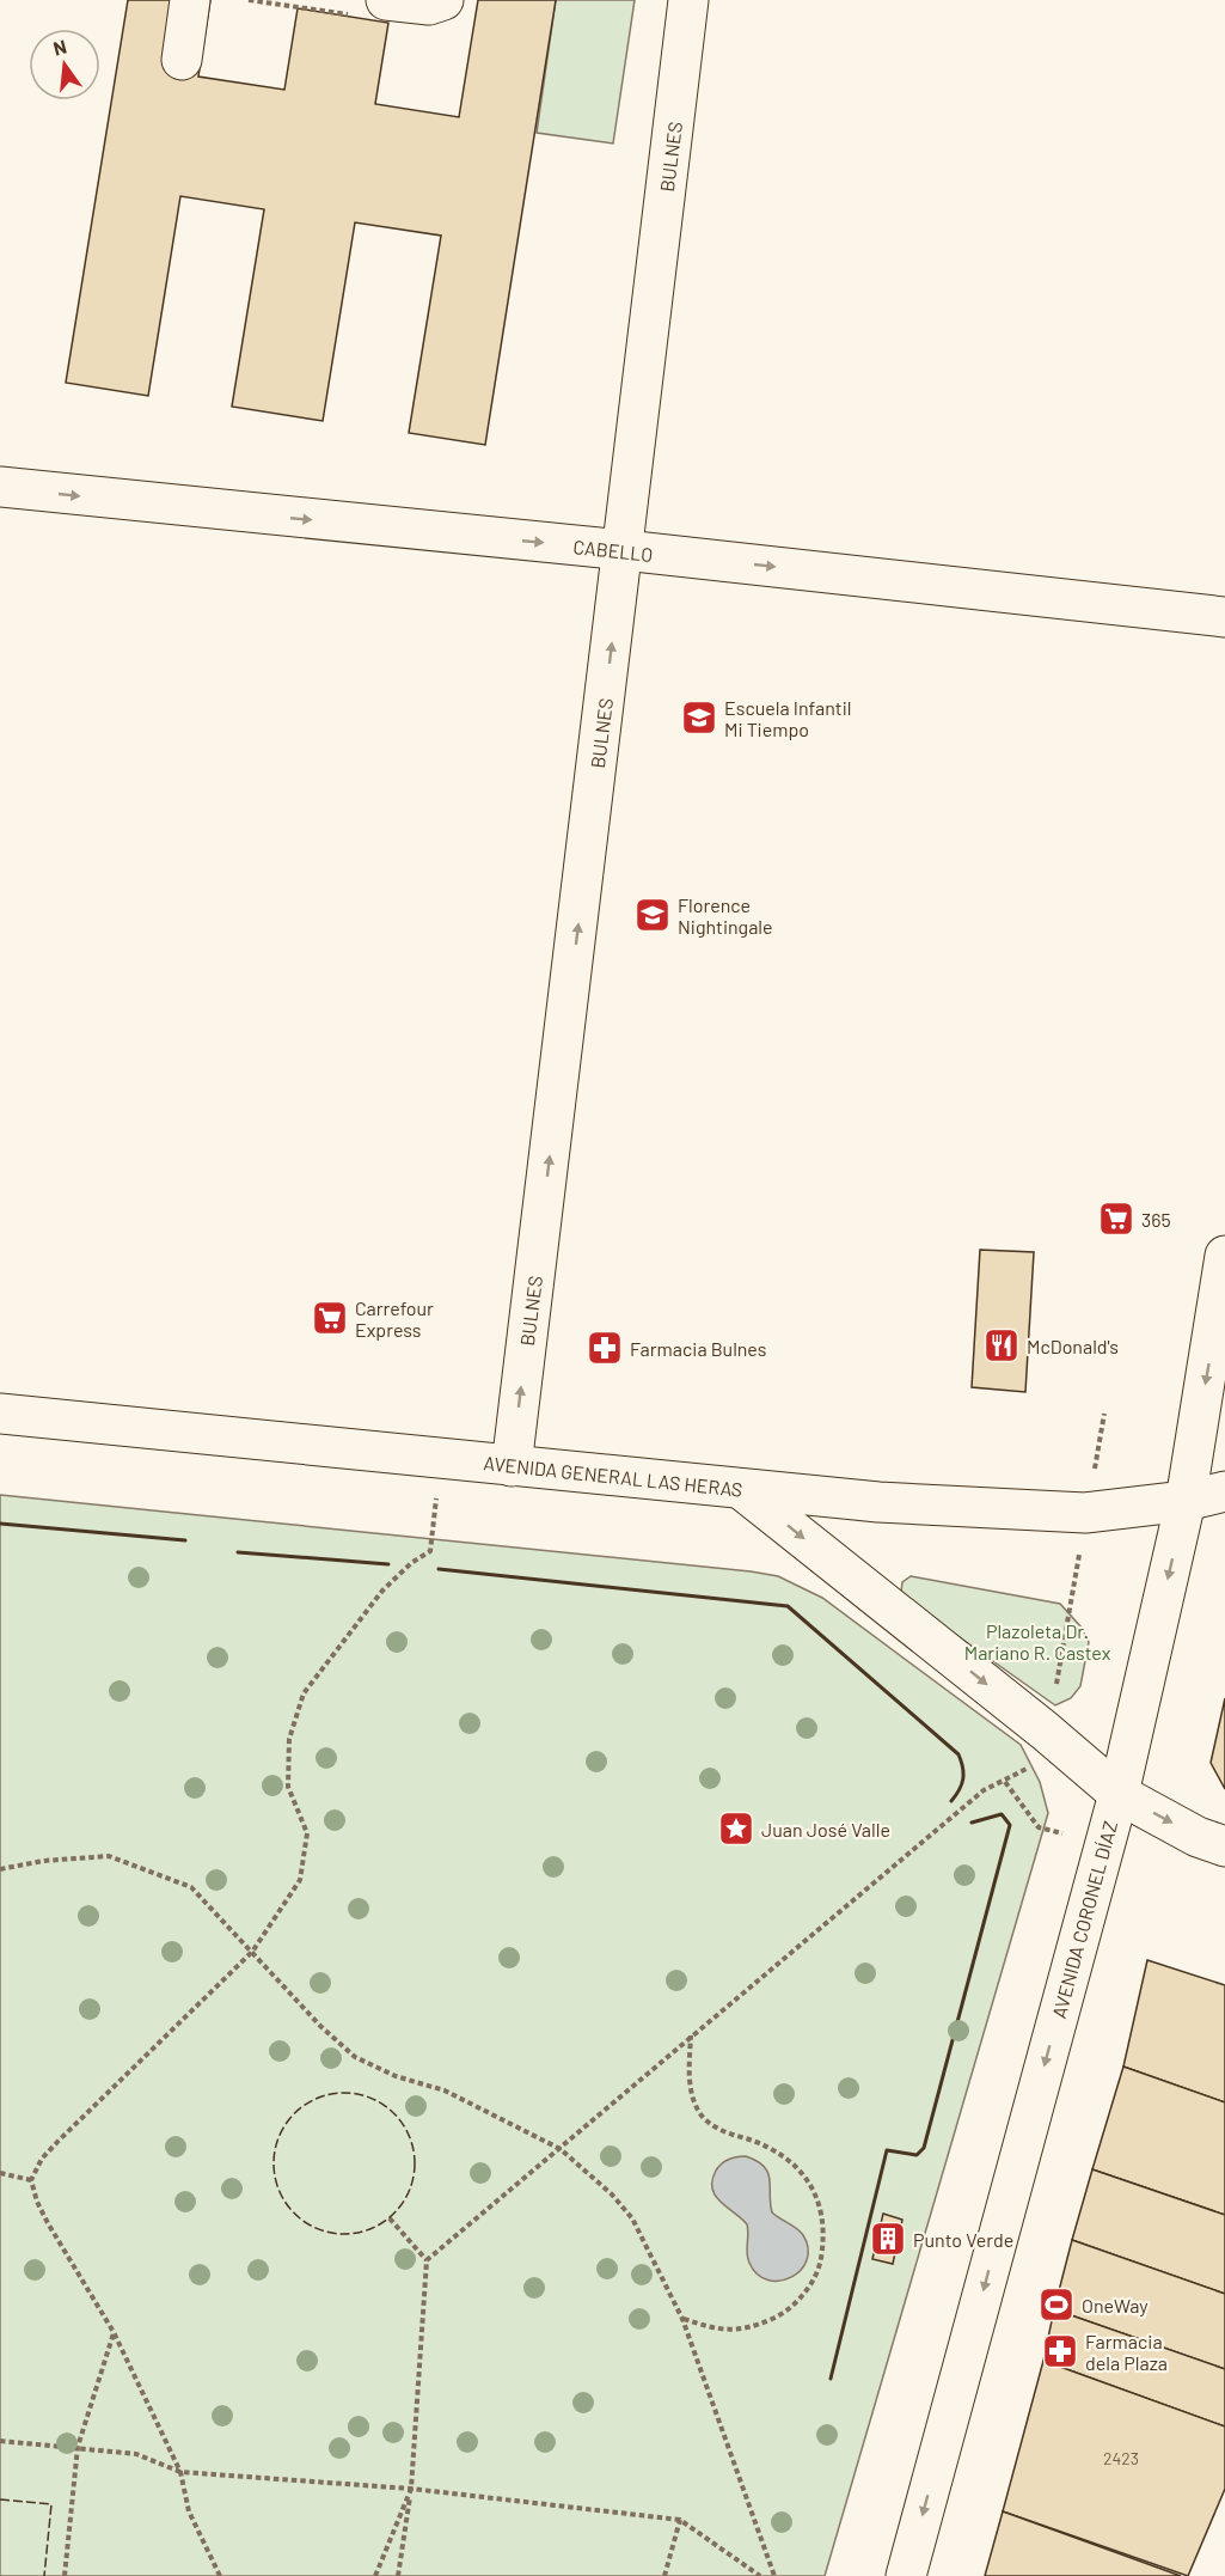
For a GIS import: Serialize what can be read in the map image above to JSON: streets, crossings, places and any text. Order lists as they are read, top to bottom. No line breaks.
{"streets":{"street":["BULNES","CABELLO","AVENIDA GENERAL LAS HERAS","AVENIDA CORONEL DÍAZ"]},"crossings":[["BULNES","CABELLO"],["BULNES","AVENIDA GENERAL LAS HERAS"],["AVENIDA GENERAL LAS HERAS","AVENIDA CORONEL DÍAZ"]],"one_way":["BULNES","CABELLO","AVENIDA CORONEL DÍAZ"],"parks":["Plazoleta Dr. Mariano R. Castex"],"places":{"school or university":["Escuela Infantil Mi Tiempo","Florence Nightingale"],"supermarket":["365","Carrefour Express"],"restaurant":["McDonald's"],"pharmacy":["Farmacia Bulnes","Farmacia dela Plaza"],"place":["Juan José Valle"],"building":["Punto Verde"],"sports":["OneWay"]},"house_numbers":["2423"],"north":"top"}
